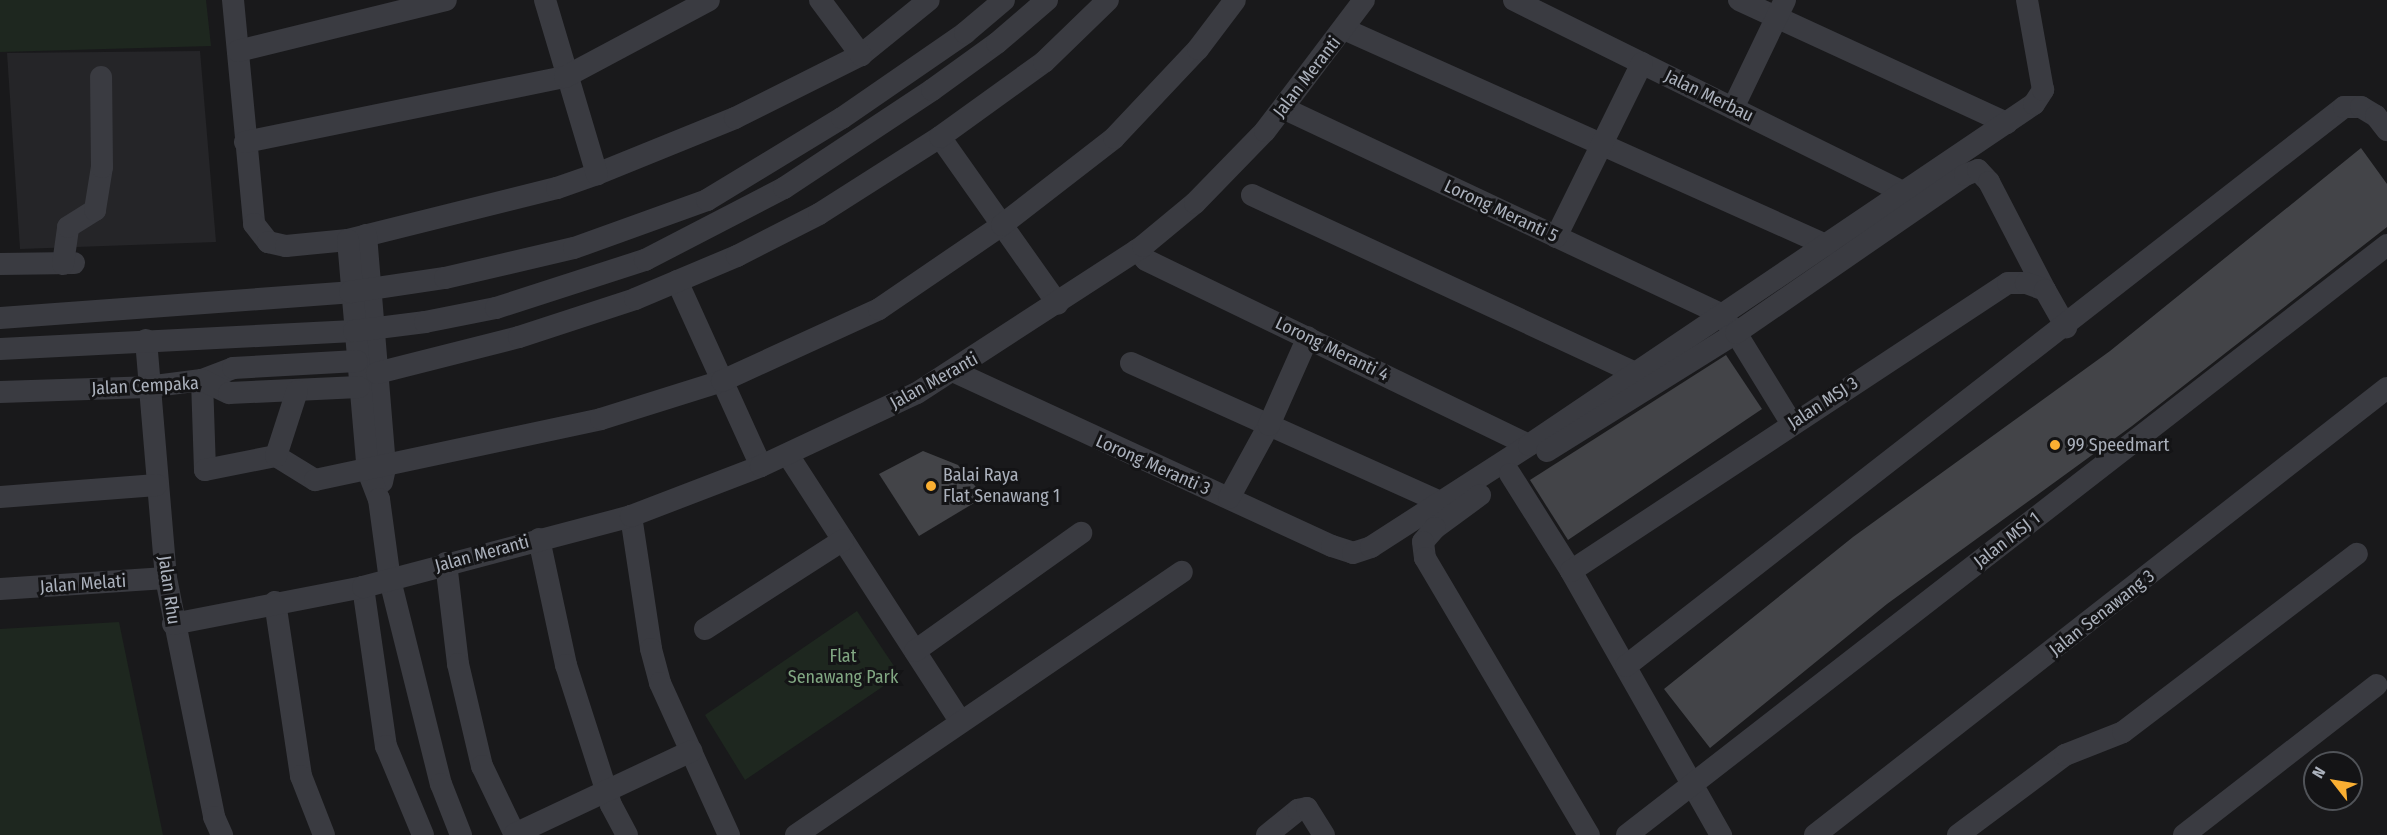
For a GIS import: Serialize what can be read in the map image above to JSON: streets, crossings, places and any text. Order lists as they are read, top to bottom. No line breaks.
{"streets":{"street":["Jalan Meranti","Jalan Merbau","Lorong Meranti 5","Lorong Meranti 4","Jalan Cempaka","Jalan MSJ 3","Lorong Meranti 3","Jalan MSJ 1","Jalan Melati","Jalan Rhu","Jalan Senawang 3"]},"crossings":[["Jalan Meranti","Lorong Meranti 5"],["Jalan Meranti","Lorong Meranti 4"],["Jalan Meranti","Lorong Meranti 3"],["Jalan Meranti","Jalan Rhu"],["Jalan Cempaka","Jalan Rhu"],["Jalan Melati","Jalan Rhu"]],"parks":["Flat Senawang Park"],"places":["99 Speedmart","Balai Raya Flat Senawang 1"],"north":"top left"}
